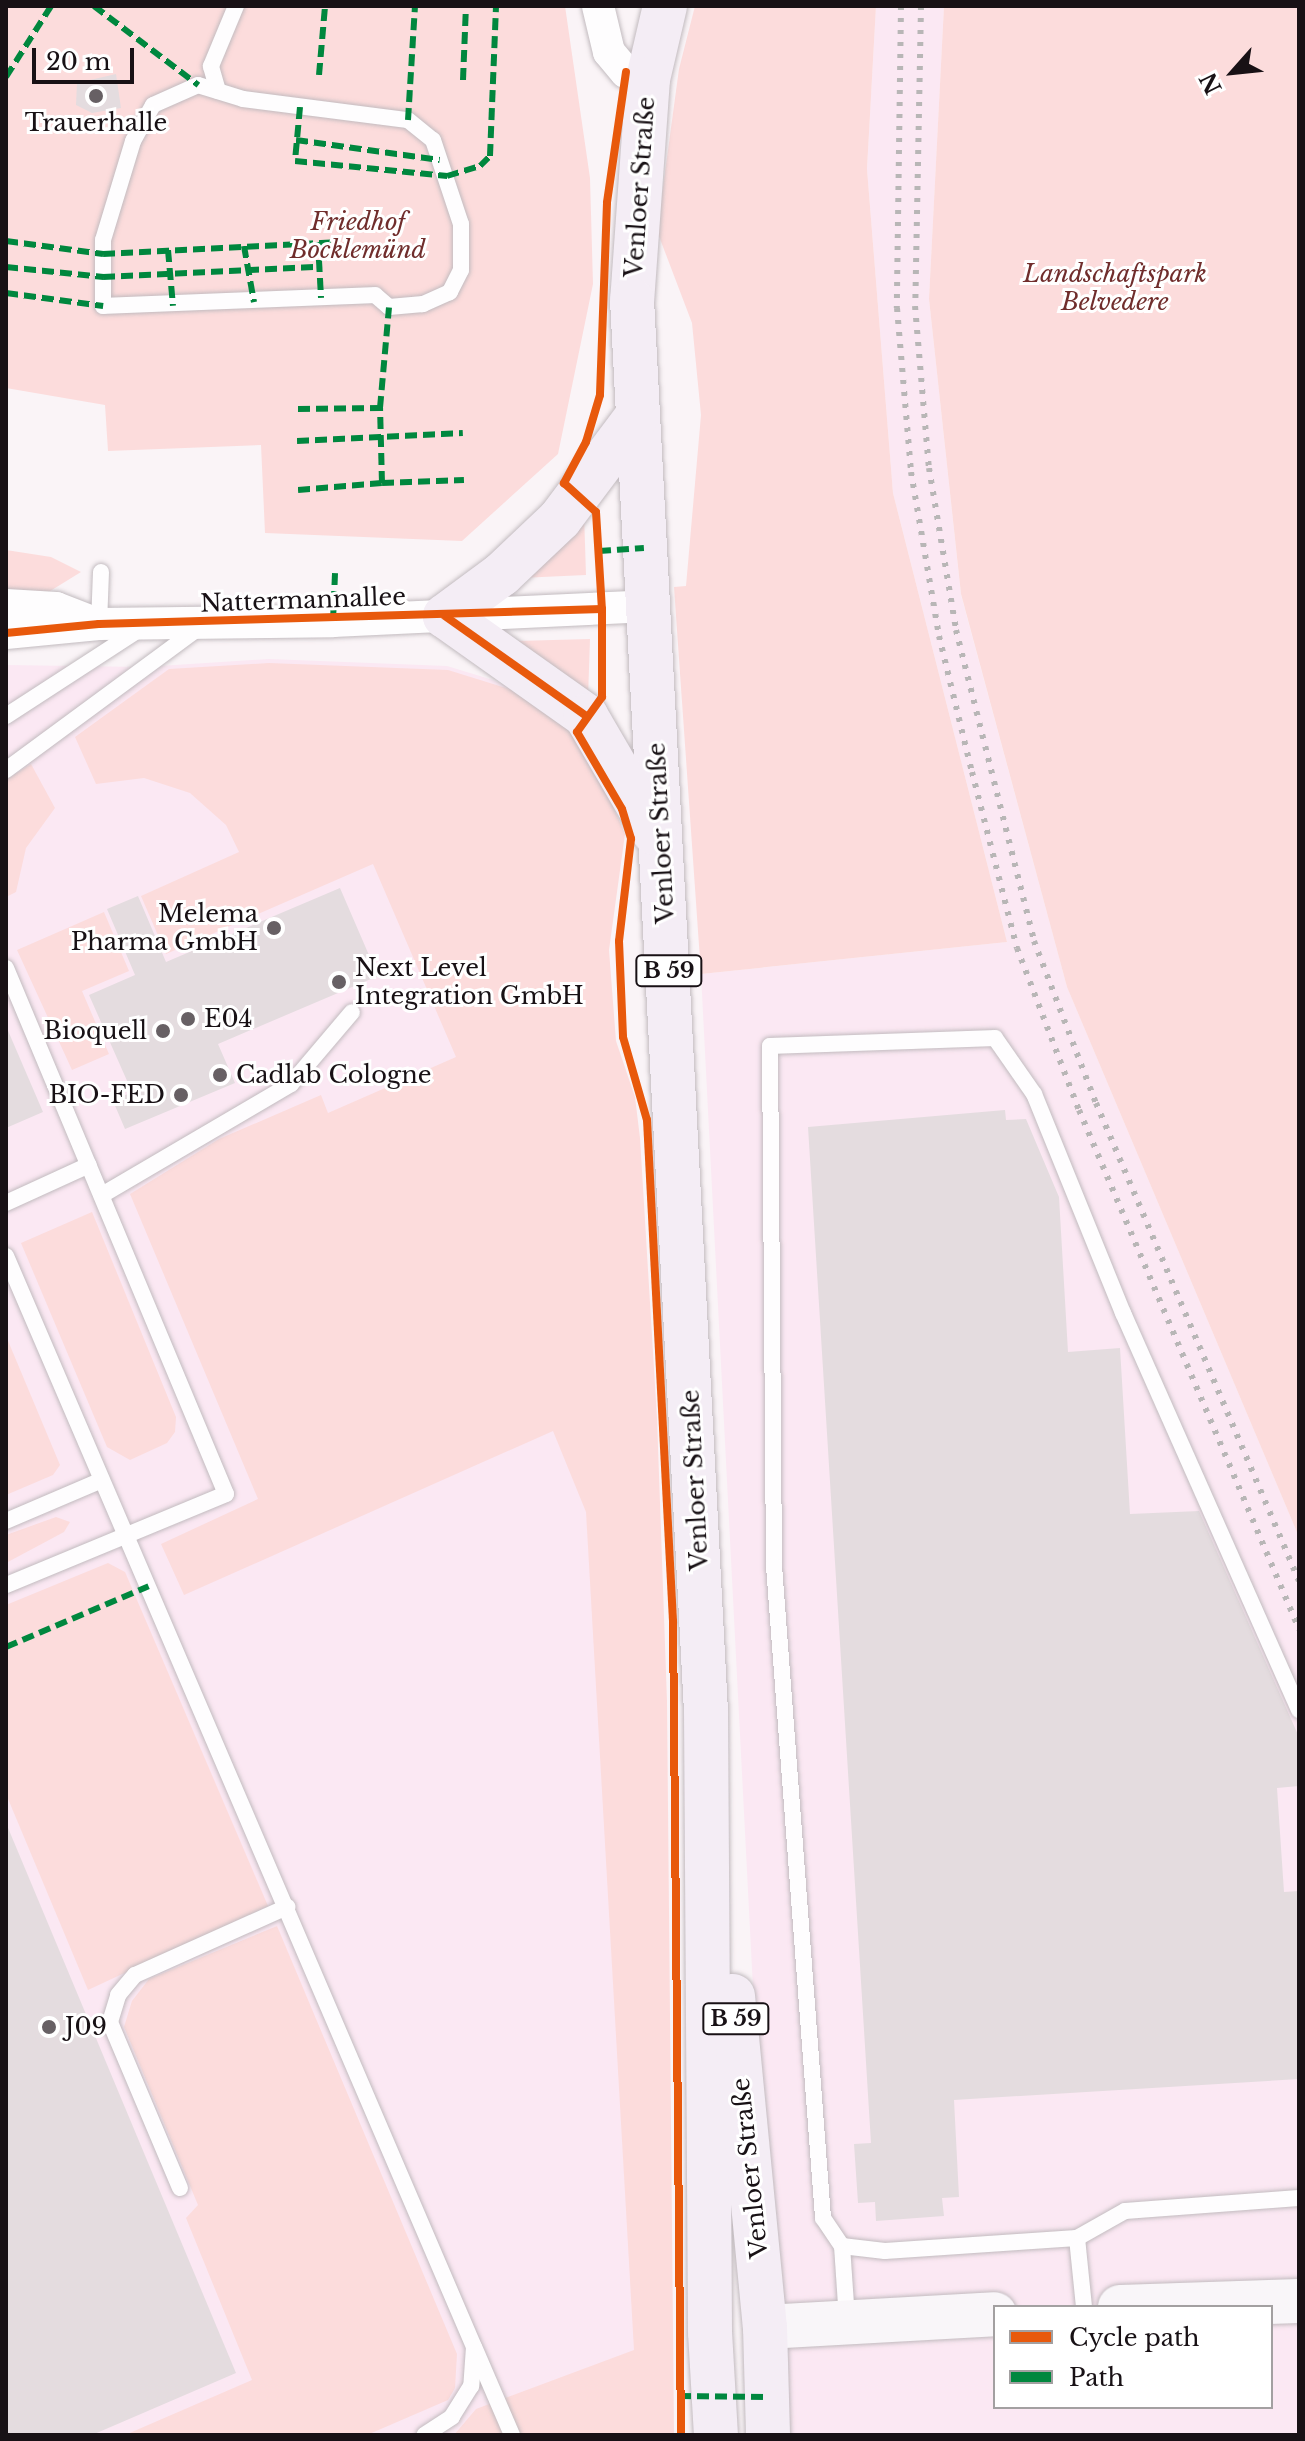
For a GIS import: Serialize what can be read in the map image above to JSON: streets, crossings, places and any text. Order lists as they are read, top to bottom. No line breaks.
{"streets":{"main road":["Venloer Straße","B 59"],"street":["Nattermannallee"]},"crossings":[["Venloer Straße","Nattermannallee"]],"parks":["Friedhof Bocklemünd","Landschaftspark Belvedere"],"places":["Trauerhalle","Melema Pharma GmbH","Next Level Integration GmbH","E04","Bioquell","Cadlab Cologne","BIO-FED","J09"],"legend":["Cycle path","Path"],"scale_bar":"20 m","north":"bottom left"}
